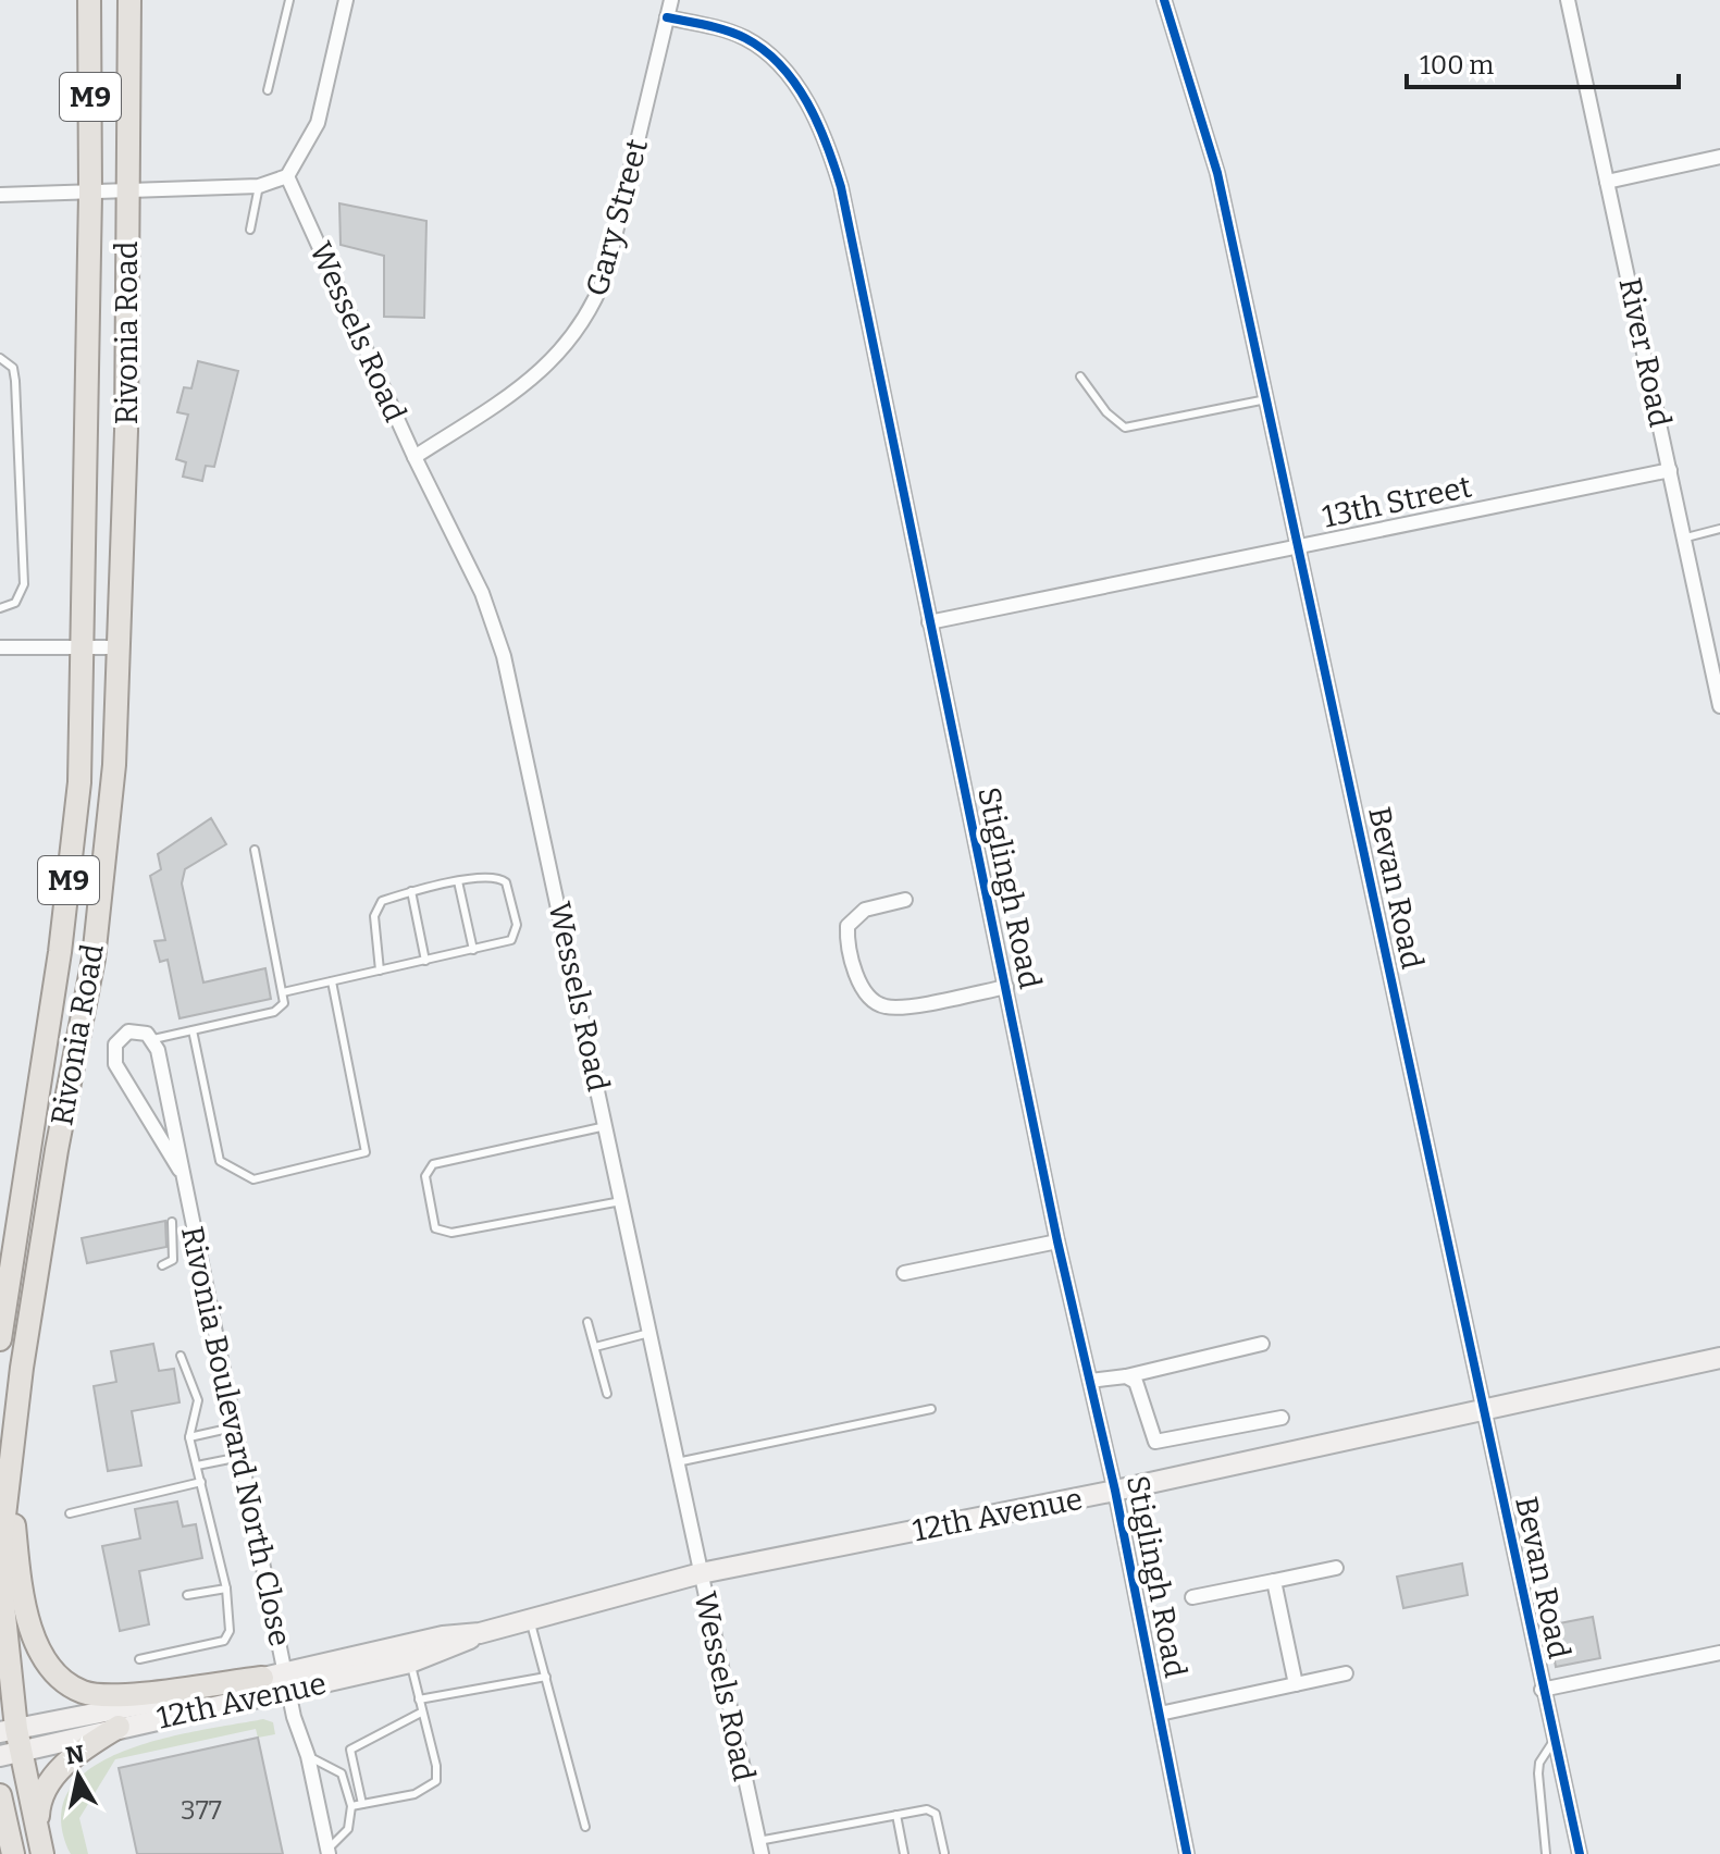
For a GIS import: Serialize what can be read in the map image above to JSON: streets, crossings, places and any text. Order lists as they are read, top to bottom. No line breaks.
{"streets":{"main road":["M9","Rivonia Road","12th Avenue"],"street":["Gary Street","Wessels Road","River Road","13th Street","Stiglingh Road","Bevan Road","Rivonia Boulevard North Close"]},"crossings":[["Gary Street","Wessels Road"],["Gary Street","Stiglingh Road"],["Wessels Road","12th Avenue"],["Rivonia Road","12th Avenue"],["River Road","13th Street"],["13th Street","Stiglingh Road"],["13th Street","Bevan Road"],["Stiglingh Road","12th Avenue"],["Bevan Road","12th Avenue"],["Rivonia Boulevard North Close","12th Avenue"]],"house_numbers":["377"],"scale_bar":"100 m","north":"top"}
